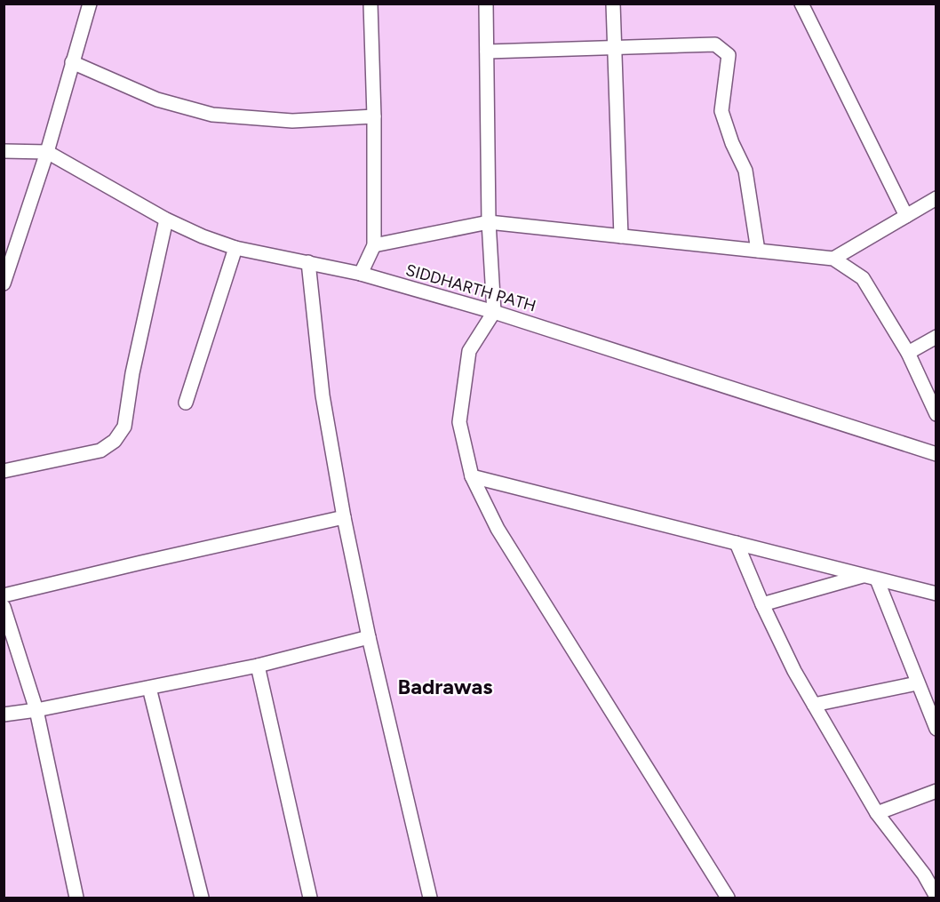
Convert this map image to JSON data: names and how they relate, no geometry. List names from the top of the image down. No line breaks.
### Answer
{"streets":{"street":["SIDDHARTH PATH"]},"districts":["Badrawas"]}
